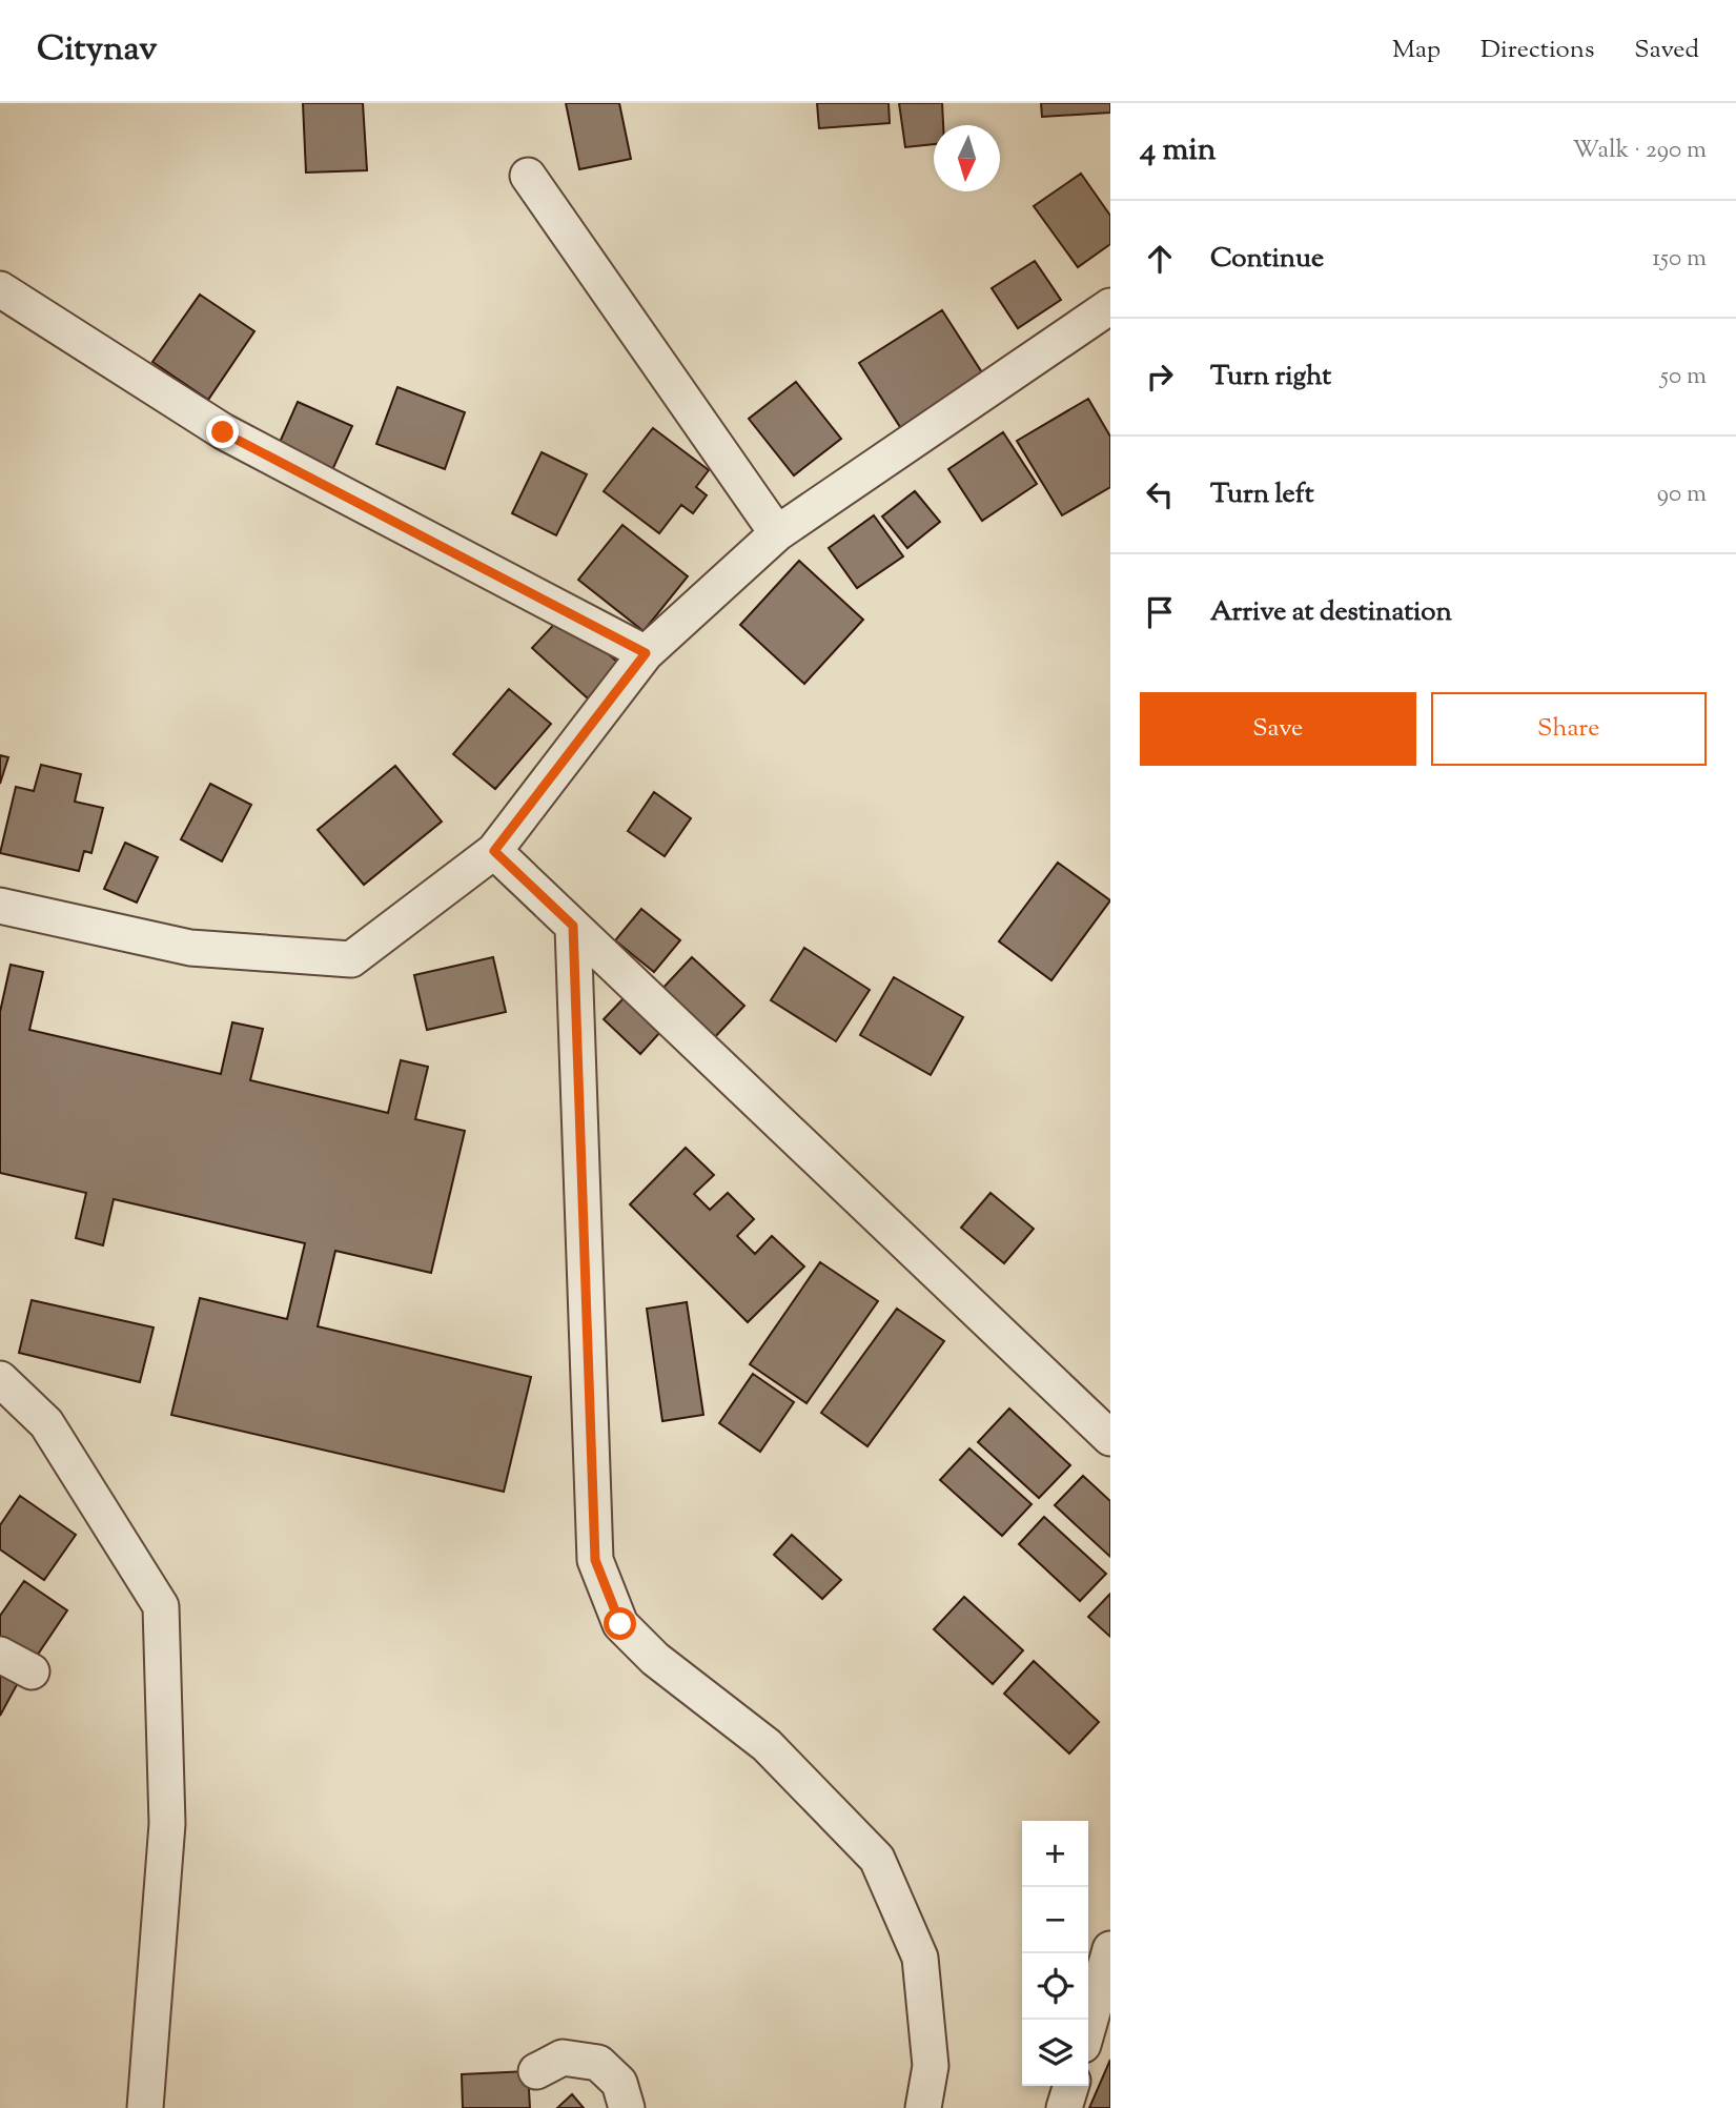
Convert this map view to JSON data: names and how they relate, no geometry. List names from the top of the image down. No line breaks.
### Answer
{"north":"bottom","page":{"header":"Citynav","nav":["Map","Directions","Saved"],"heading":["4 min","Walk · 290 m"],"list":[["Continue","150 m"],["Turn right","50 m"],["Turn left","90 m"],"Arrive at destination"],"buttons":["Save","Share"],"map_buttons":["+","−"]}}
